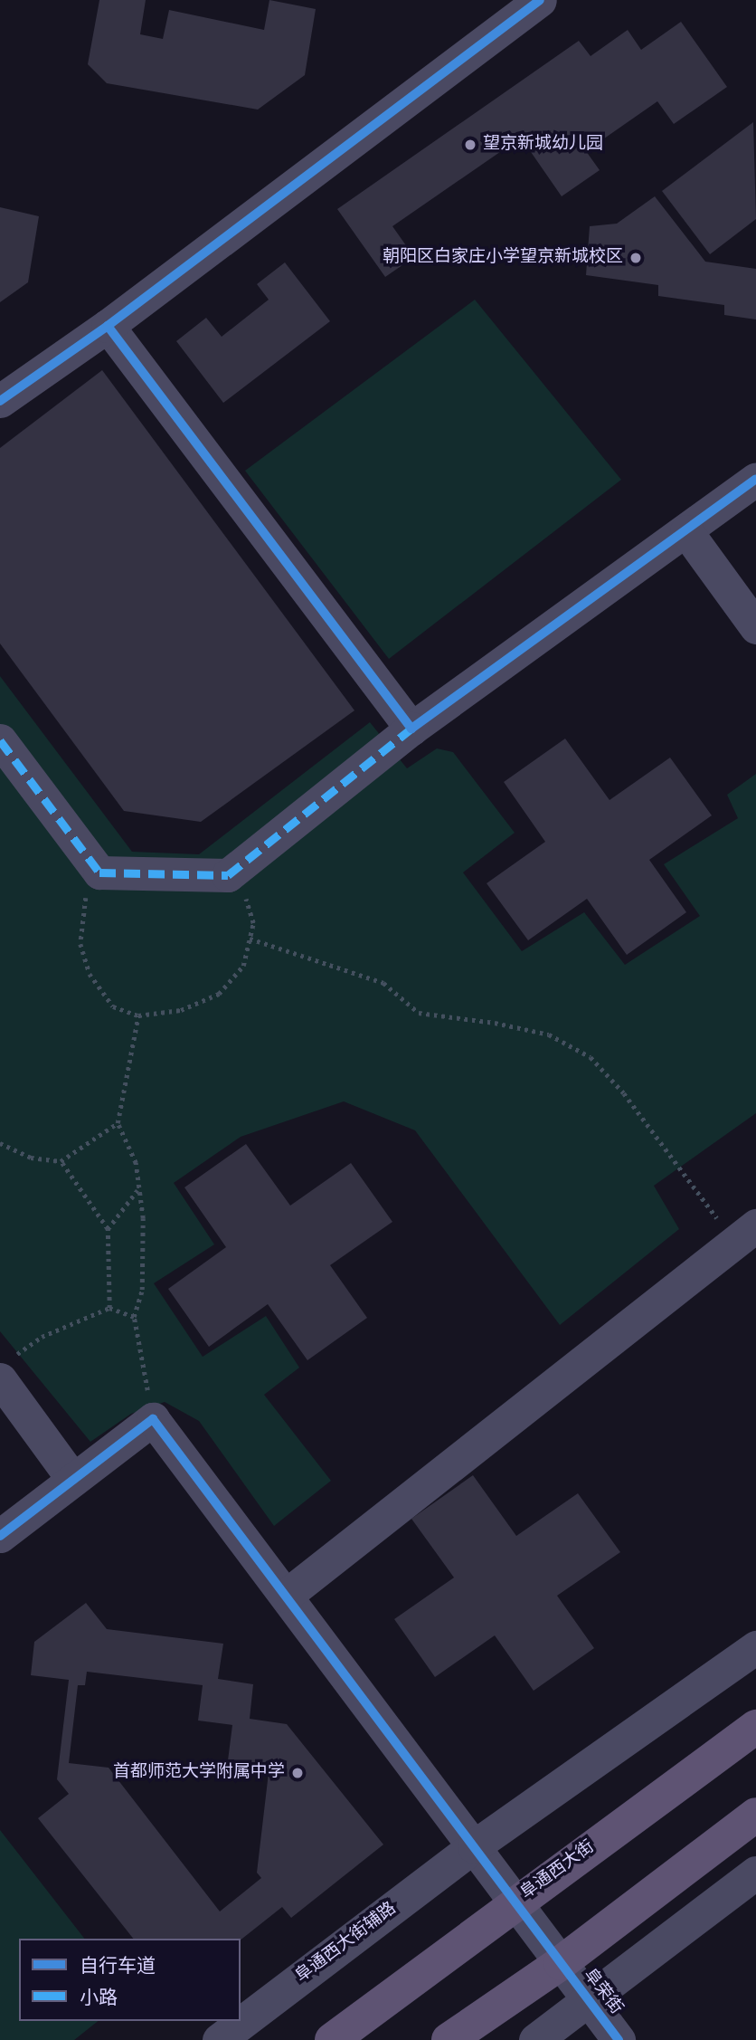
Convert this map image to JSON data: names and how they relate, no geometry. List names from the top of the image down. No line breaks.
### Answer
{"streets":{"main road":["阜通西大街"],"street":["阜通西大街辅路","阜荣街"]},"crossings":[["阜通西大街","阜荣街"],["阜通西大街辅路","阜荣街"]],"places":["望京新城幼儿园","朝阳区白家庄小学望京新城校区","首都师范大学附属中学"],"legend":["自行车道","小路"]}
